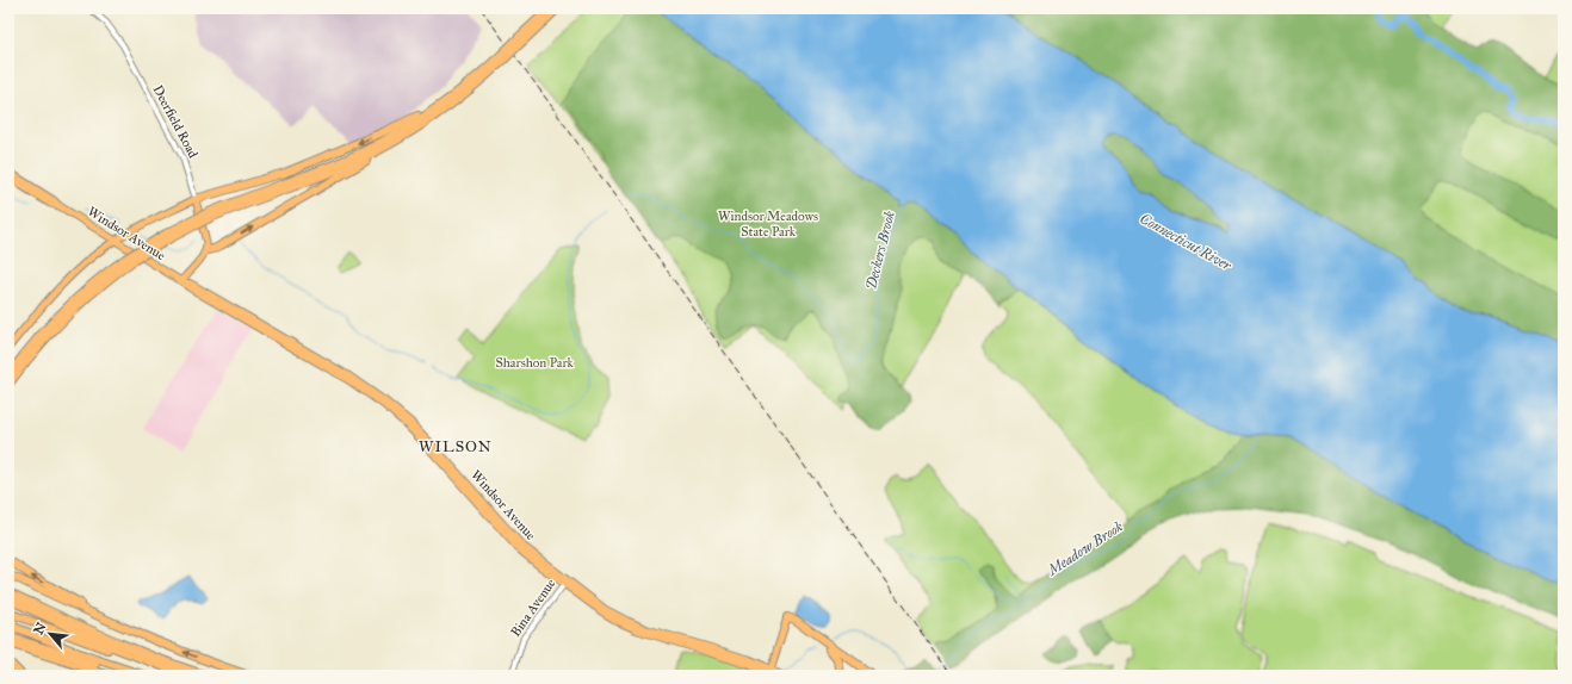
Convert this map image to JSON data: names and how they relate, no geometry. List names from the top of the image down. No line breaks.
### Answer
{"streets":{"main road":["Deerfield Road","Windsor Avenue"],"street":["Bina Avenue"]},"crossings":[["Windsor Avenue","Bina Avenue"]],"districts":["WILSON"],"water":["Connecticut River","Deckers Brook","Meadow Brook"],"parks":["Windsor Meadows State Park","Sharshon Park"],"north":"top left"}
